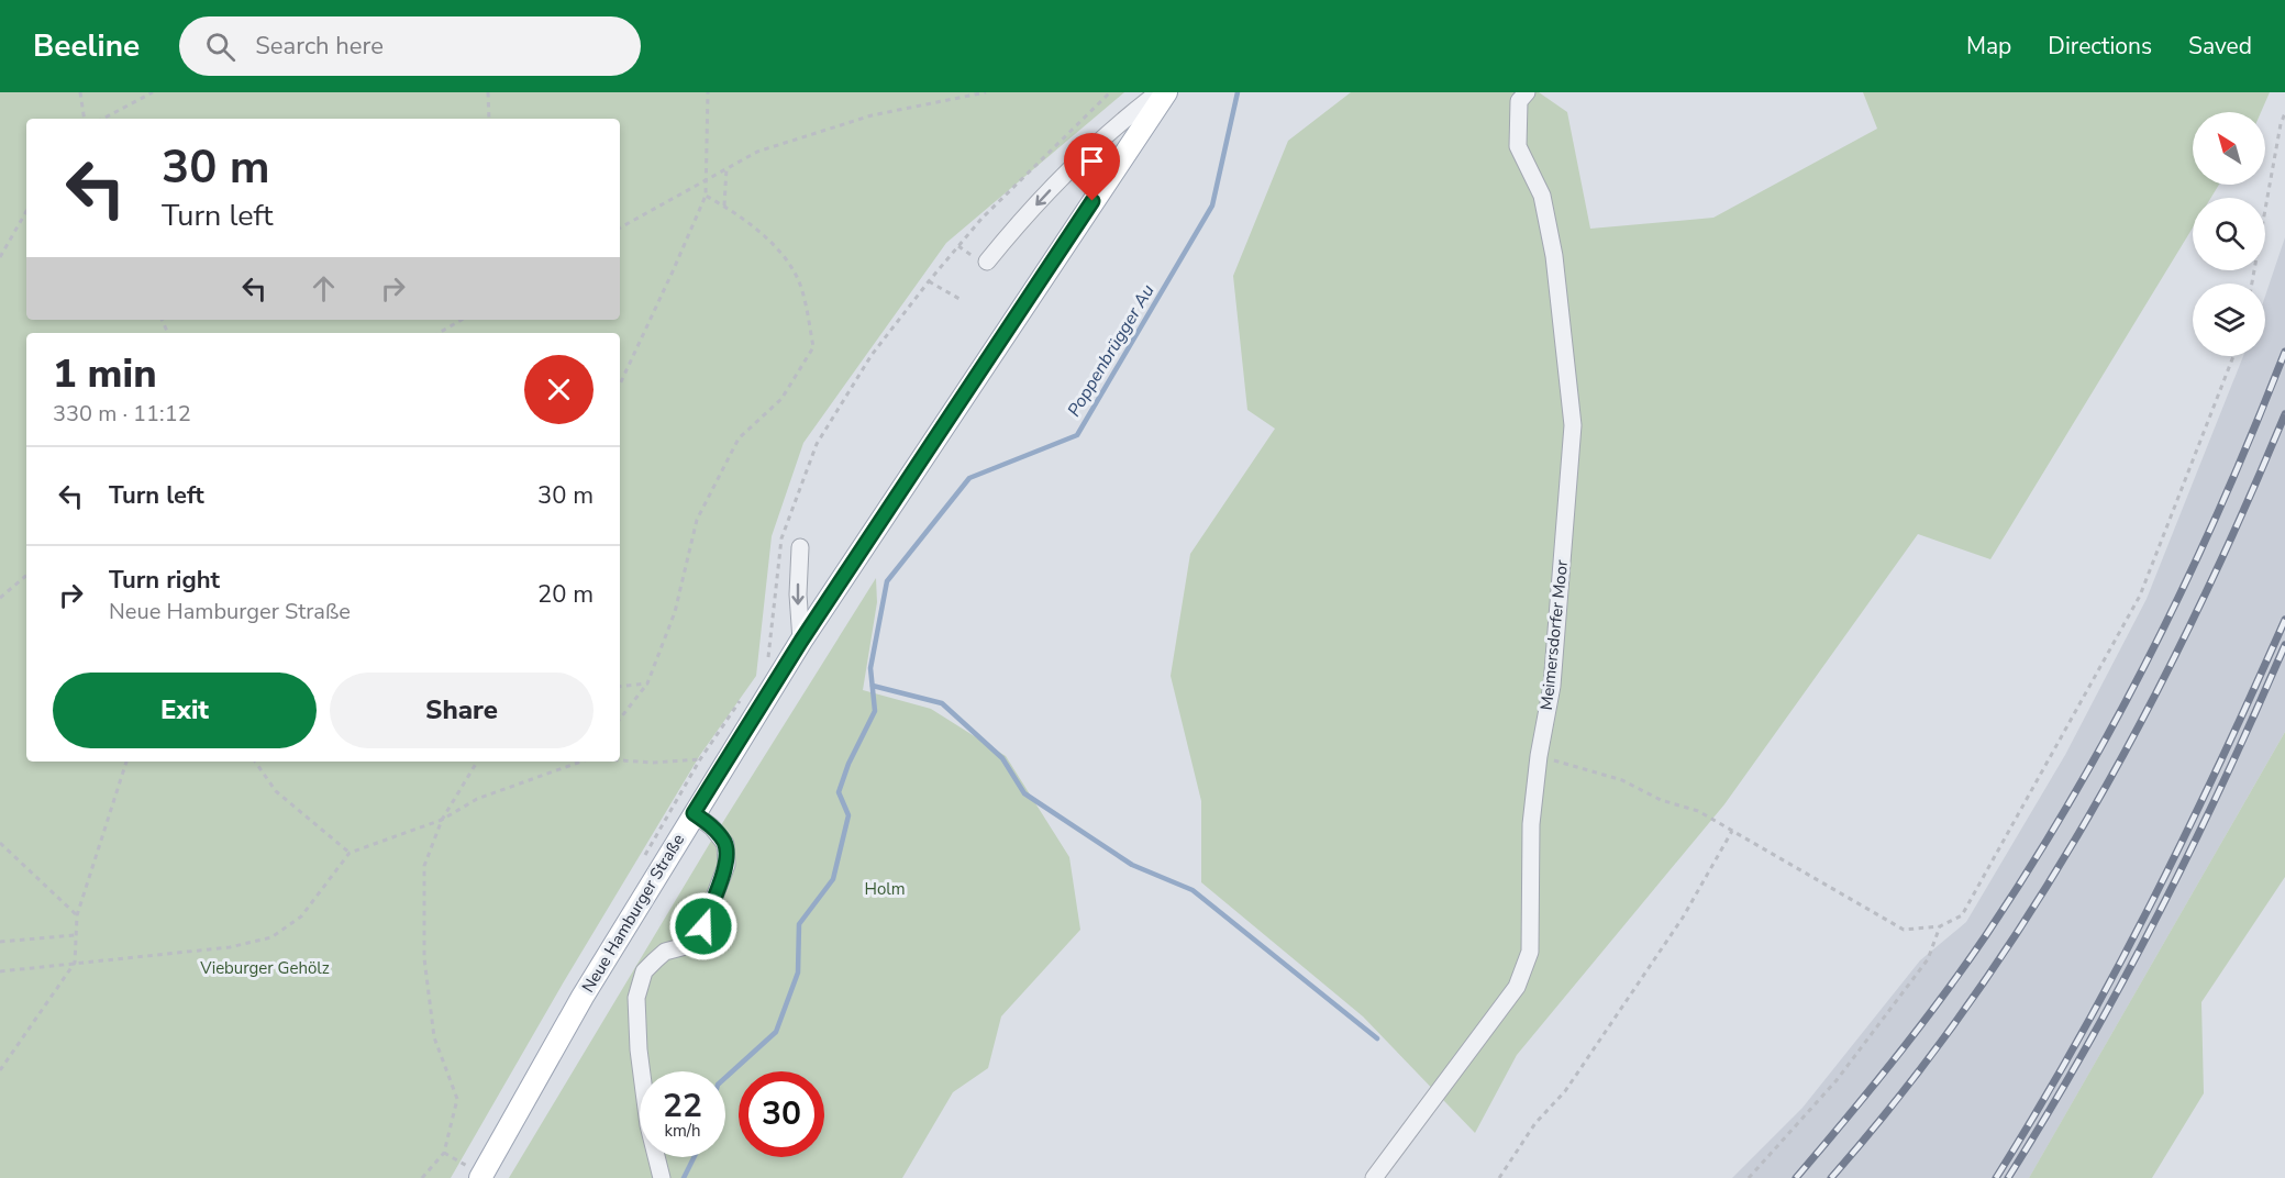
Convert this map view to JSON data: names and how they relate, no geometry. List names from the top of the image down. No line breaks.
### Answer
{"streets":{"main road":["Neue Hamburger Straße"],"street":["Meimersdorfer Moor"]},"water":["Poppenbrügger Au"],"parks":["Holm","Vieburger Gehölz"],"north":"top left","page":{"header":"Beeline","search":"Search here","nav":["Map","Directions","Saved"],"turn":["30 m","Turn left"],"heading":["1 min","330 m · 11:12"],"list":[{"name":"Turn left","value":"30 m"},{"name":"Turn right","note":"Neue Hamburger Straße","value":"20 m"}],"buttons":["Exit","Share"],"speed":"22 km/h","limit":"30"}}
